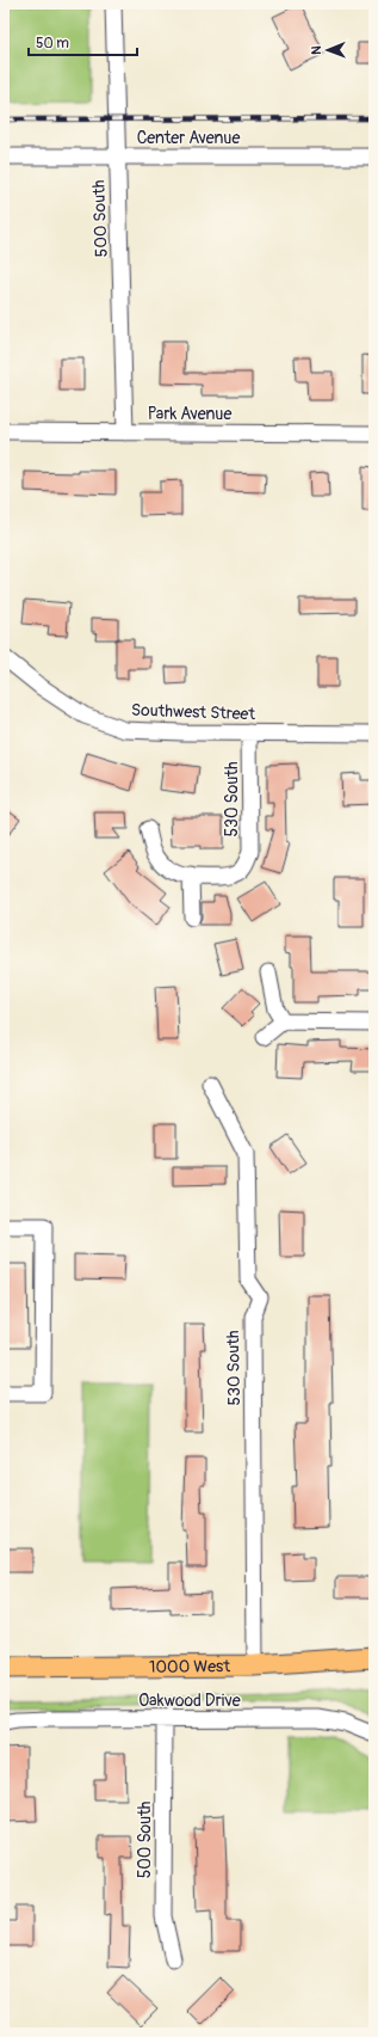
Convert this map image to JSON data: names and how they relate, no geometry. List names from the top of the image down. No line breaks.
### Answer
{"streets":{"main road":["1000 West"],"street":["Center Avenue","500 South","Park Avenue","Southwest Street","530 South","Oakwood Drive"]},"crossings":[["Center Avenue","500 South"],["500 South","Park Avenue"],["500 South","Oakwood Drive"],["Southwest Street","530 South"],["530 South","1000 West"]],"scale_bar":"50 m","north":"left"}
